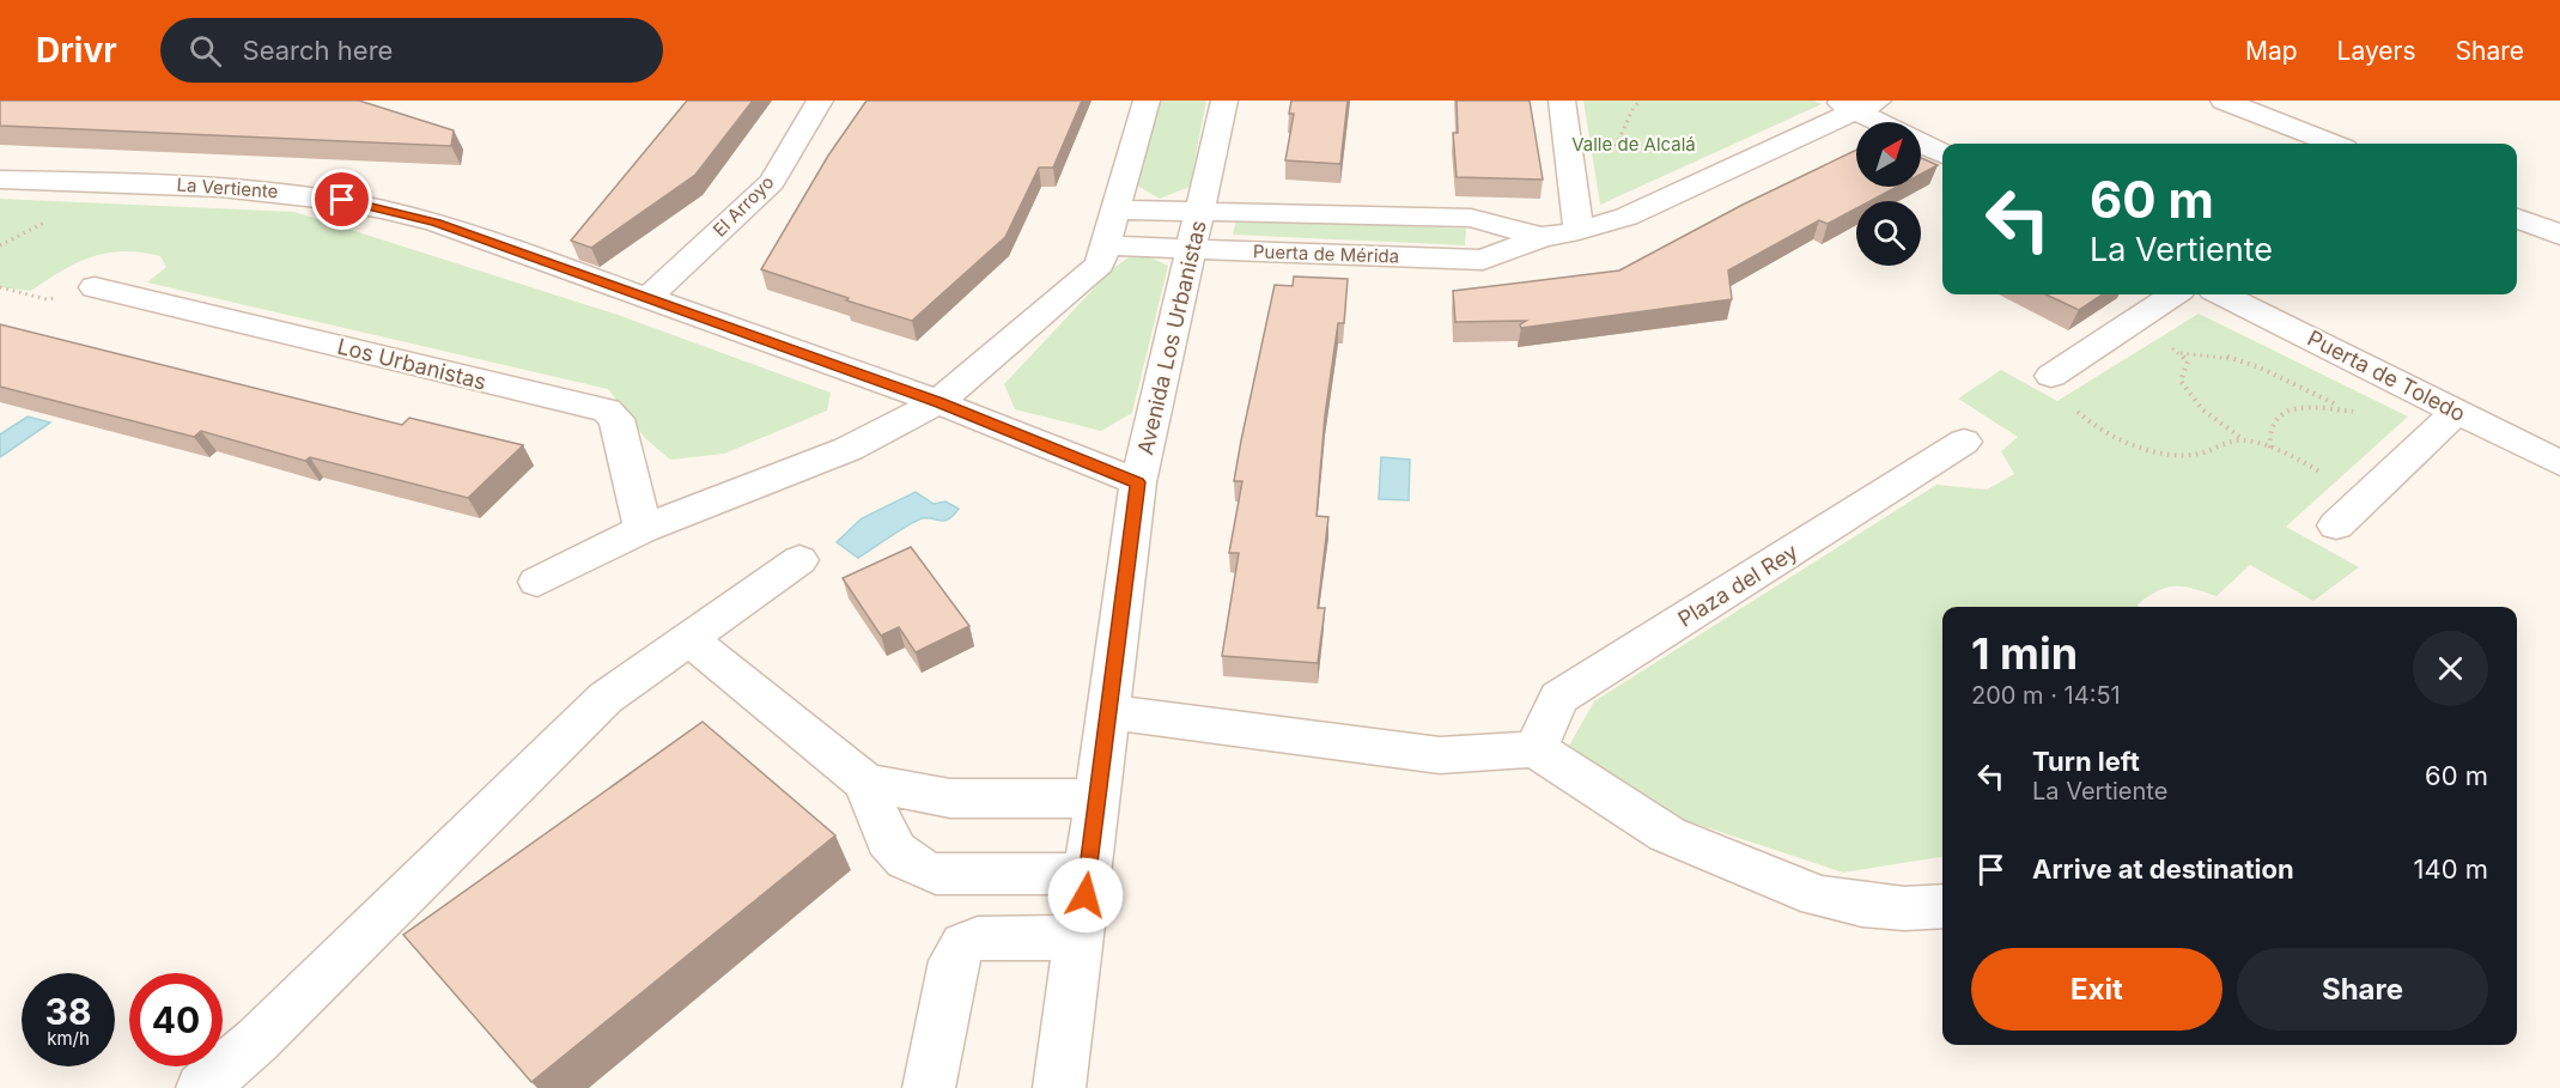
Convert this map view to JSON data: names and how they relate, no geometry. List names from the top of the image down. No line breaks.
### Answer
{"streets":{"street":["La Vertiente","El Arroyo","Puerta de Mérida","Avenida Los Urbanistas","Los Urbanistas","Puerta de Toledo","Plaza del Rey"]},"crossings":[["La Vertiente","El Arroyo"],["La Vertiente","Avenida Los Urbanistas"],["Puerta de Mérida","Avenida Los Urbanistas"]],"parks":["Valle de Alcalá"],"north":"top right","page":{"header":"Drivr","search":"Search here","nav":["Map","Layers","Share"],"turn":["60 m","La Vertiente"],"heading":["1 min","200 m · 14:51"],"list":[{"name":"Turn left","note":"La Vertiente","value":"60 m"},{"name":"Arrive at destination","value":"140 m"}],"buttons":["Exit","Share"],"speed":"38 km/h","limit":"40"}}
